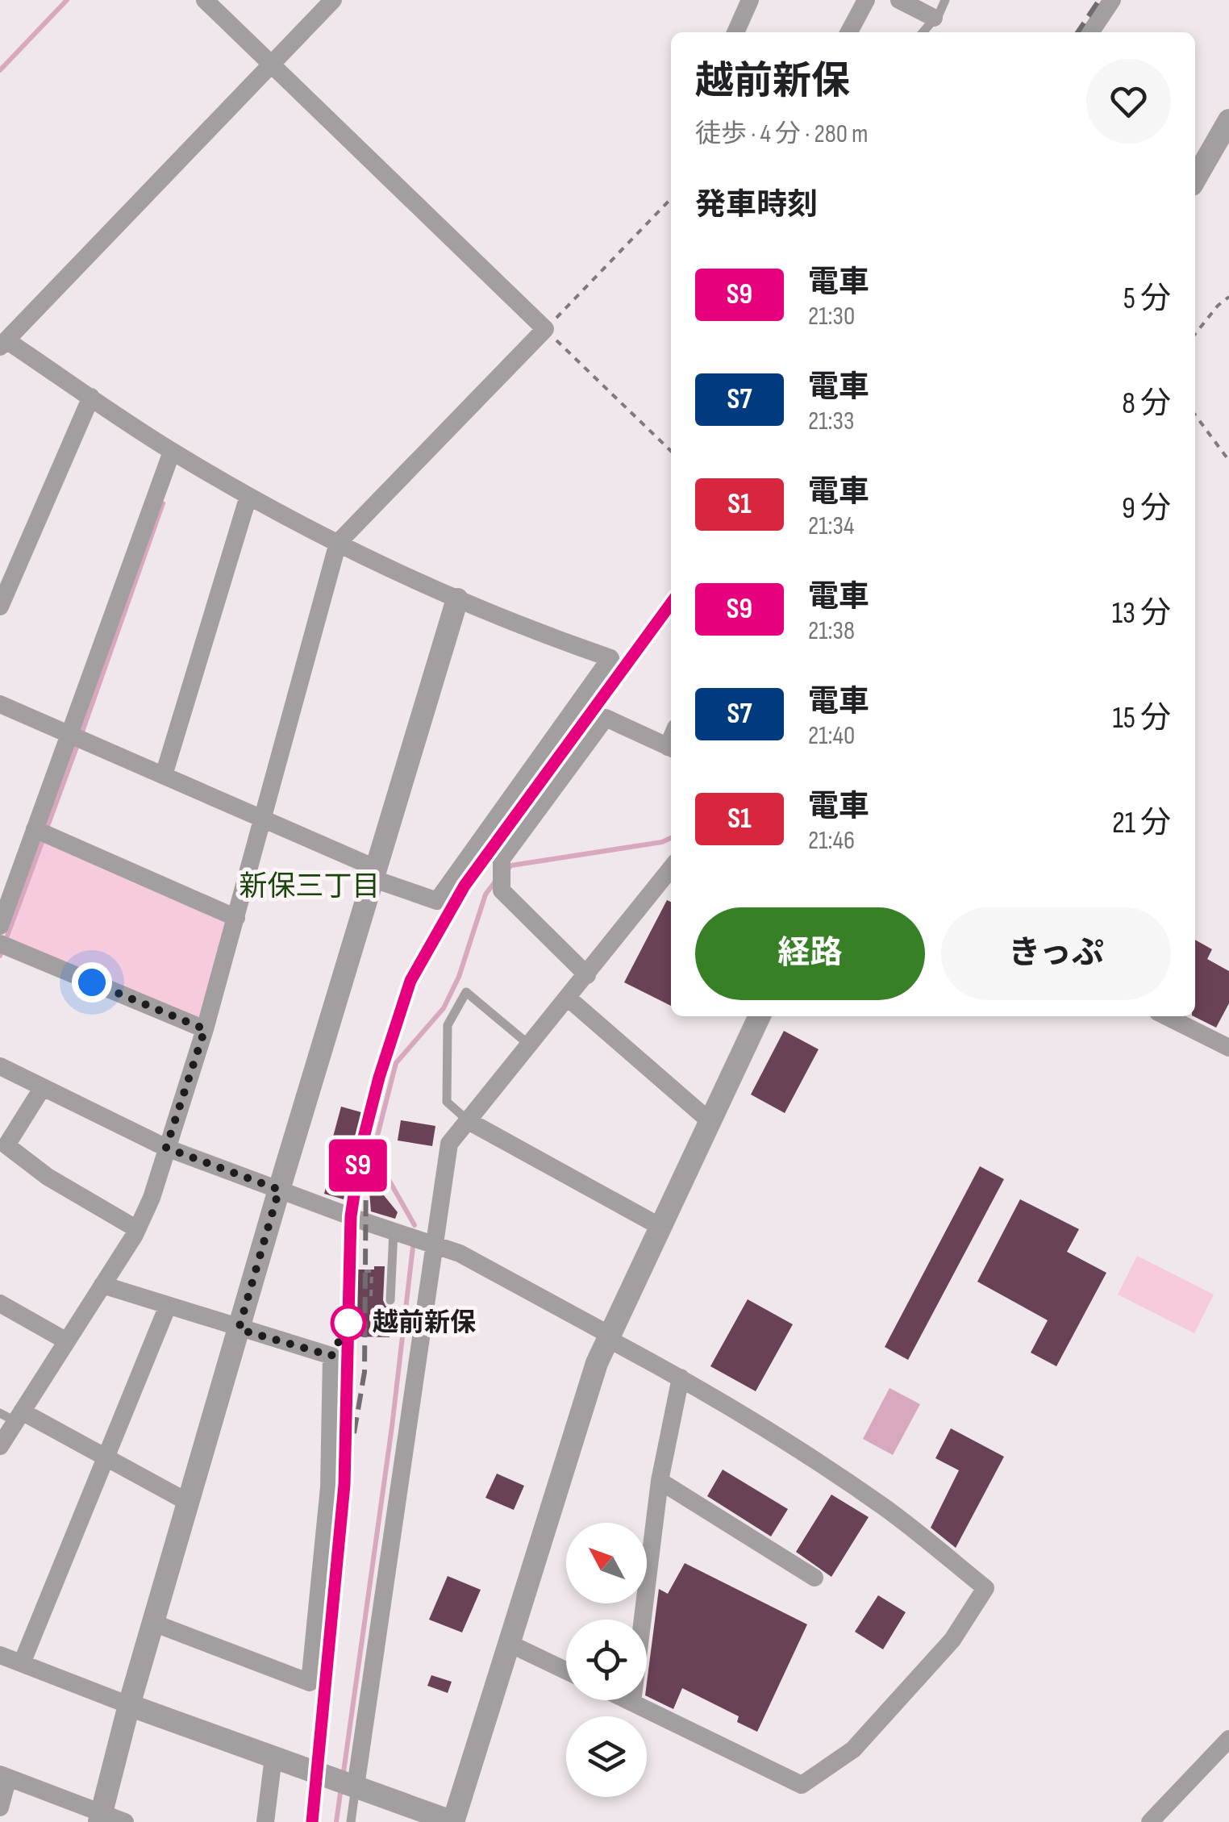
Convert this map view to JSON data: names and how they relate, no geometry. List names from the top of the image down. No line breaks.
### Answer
{"districts":["新保三丁目"],"places":["越前新保"],"north":"top left","page":{"on_map":"S9","heading":[["越前新保","徒歩 · 4 分 · 280 m"],"発車時刻"],"list":[{"mark":"S9","name":"電車","note":"21:30","value":"5 分"},{"mark":"S7","name":"電車","note":"21:33","value":"8 分"},{"mark":"S1","name":"電車","note":"21:34","value":"9 分"},{"mark":"S9","name":"電車","note":"21:38","value":"13 分"},{"mark":"S7","name":"電車","note":"21:40","value":"15 分"},{"mark":"S1","name":"電車","note":"21:46","value":"21 分"}],"buttons":["経路","きっぷ"]}}
